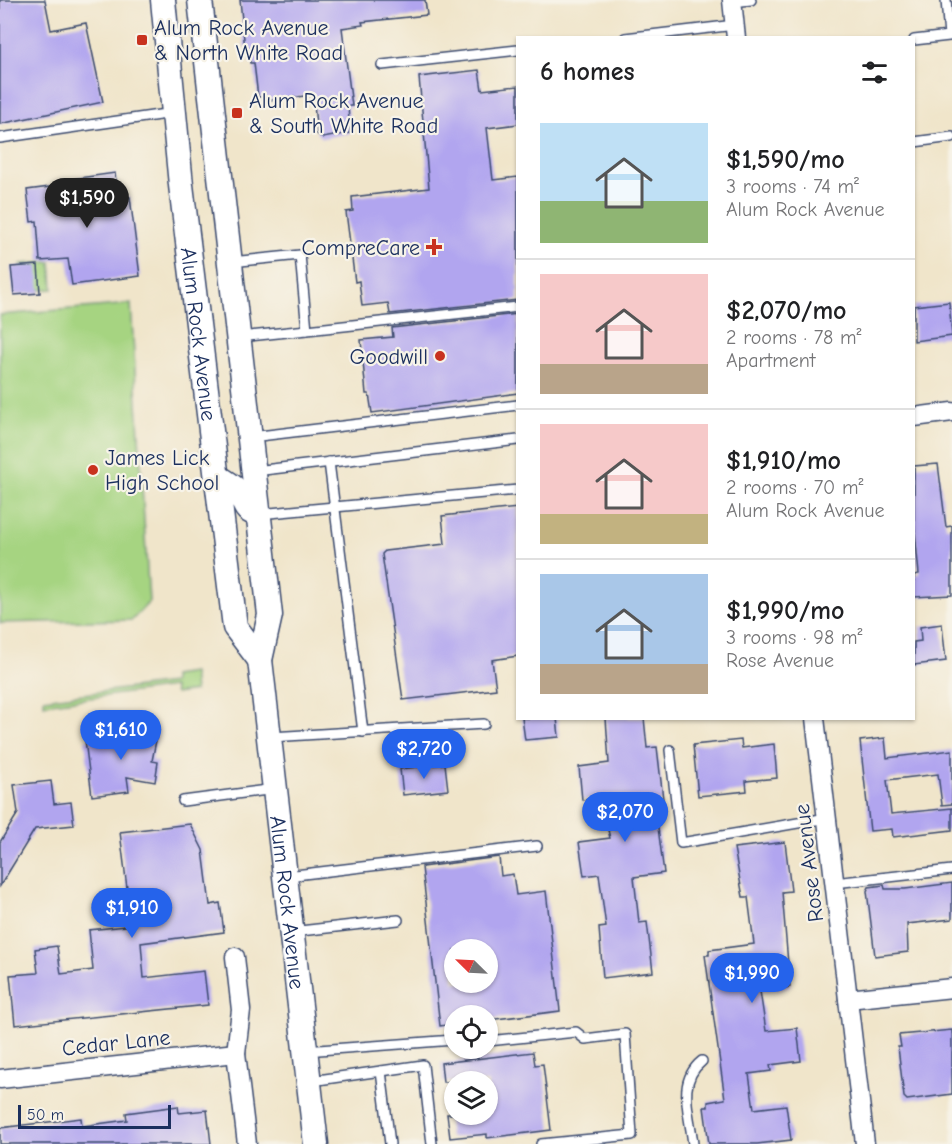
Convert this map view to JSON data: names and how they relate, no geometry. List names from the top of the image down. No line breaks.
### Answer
{"streets":{"main road":["Alum Rock Avenue"],"street":["Rose Avenue","Cedar Lane"]},"places":{"transit":["Alum Rock Avenue & North White Road","Alum Rock Avenue & South White Road"],"health":["CompreCare"],"other":["Goodwill","James Lick High School"]},"scale_bar":"50 m","north":"top left","page":{"heading":"6 homes","list":[{"name":"$1,590/mo","note":"3 rooms · 74 m² · Alum Rock Avenue"},{"name":"$2,070/mo","note":"2 rooms · 78 m² · Apartment"},{"name":"$1,910/mo","note":"2 rooms · 70 m² · Alum Rock Avenue"},{"name":"$1,990/mo","note":"3 rooms · 98 m² · Rose Avenue"}],"price":["$1,590","$1,610","$2,720","$2,070","$1,910","$1,990"],"scale":"50 m"}}
